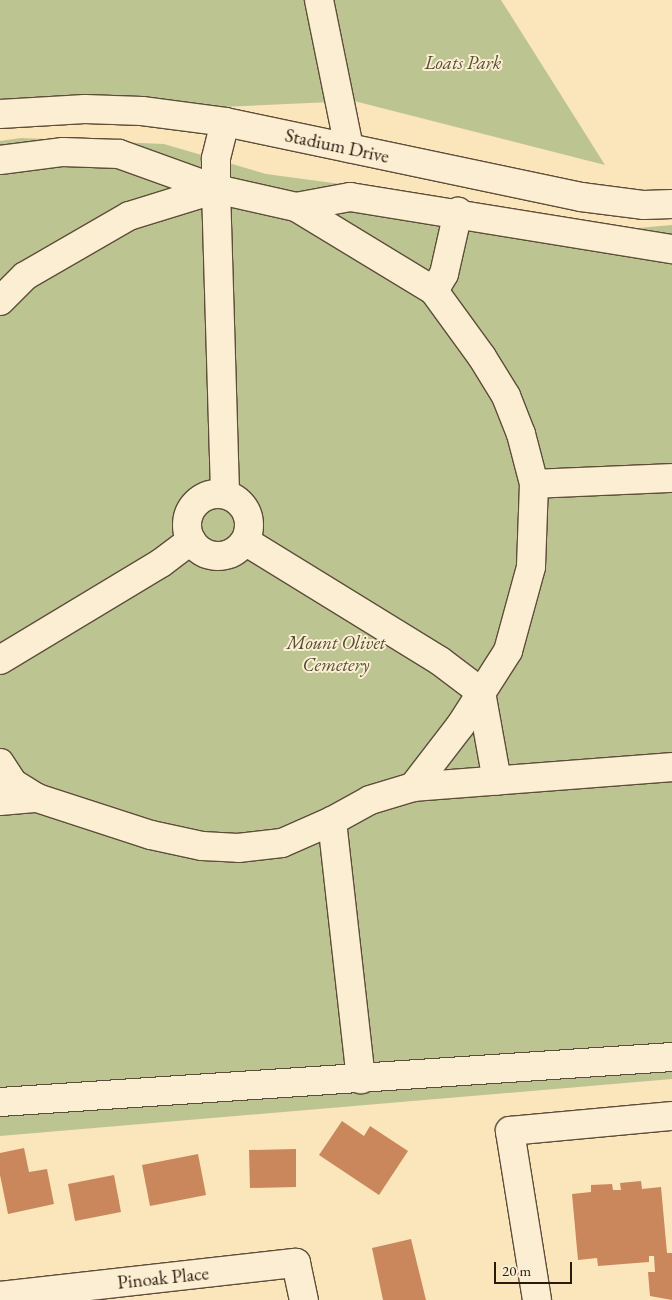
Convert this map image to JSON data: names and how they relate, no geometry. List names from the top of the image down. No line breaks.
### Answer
{"streets":{"street":["Stadium Drive","Pinoak Place"]},"parks":["Loats Park","Mount Olivet Cemetery"],"scale_bar":"20 m"}
